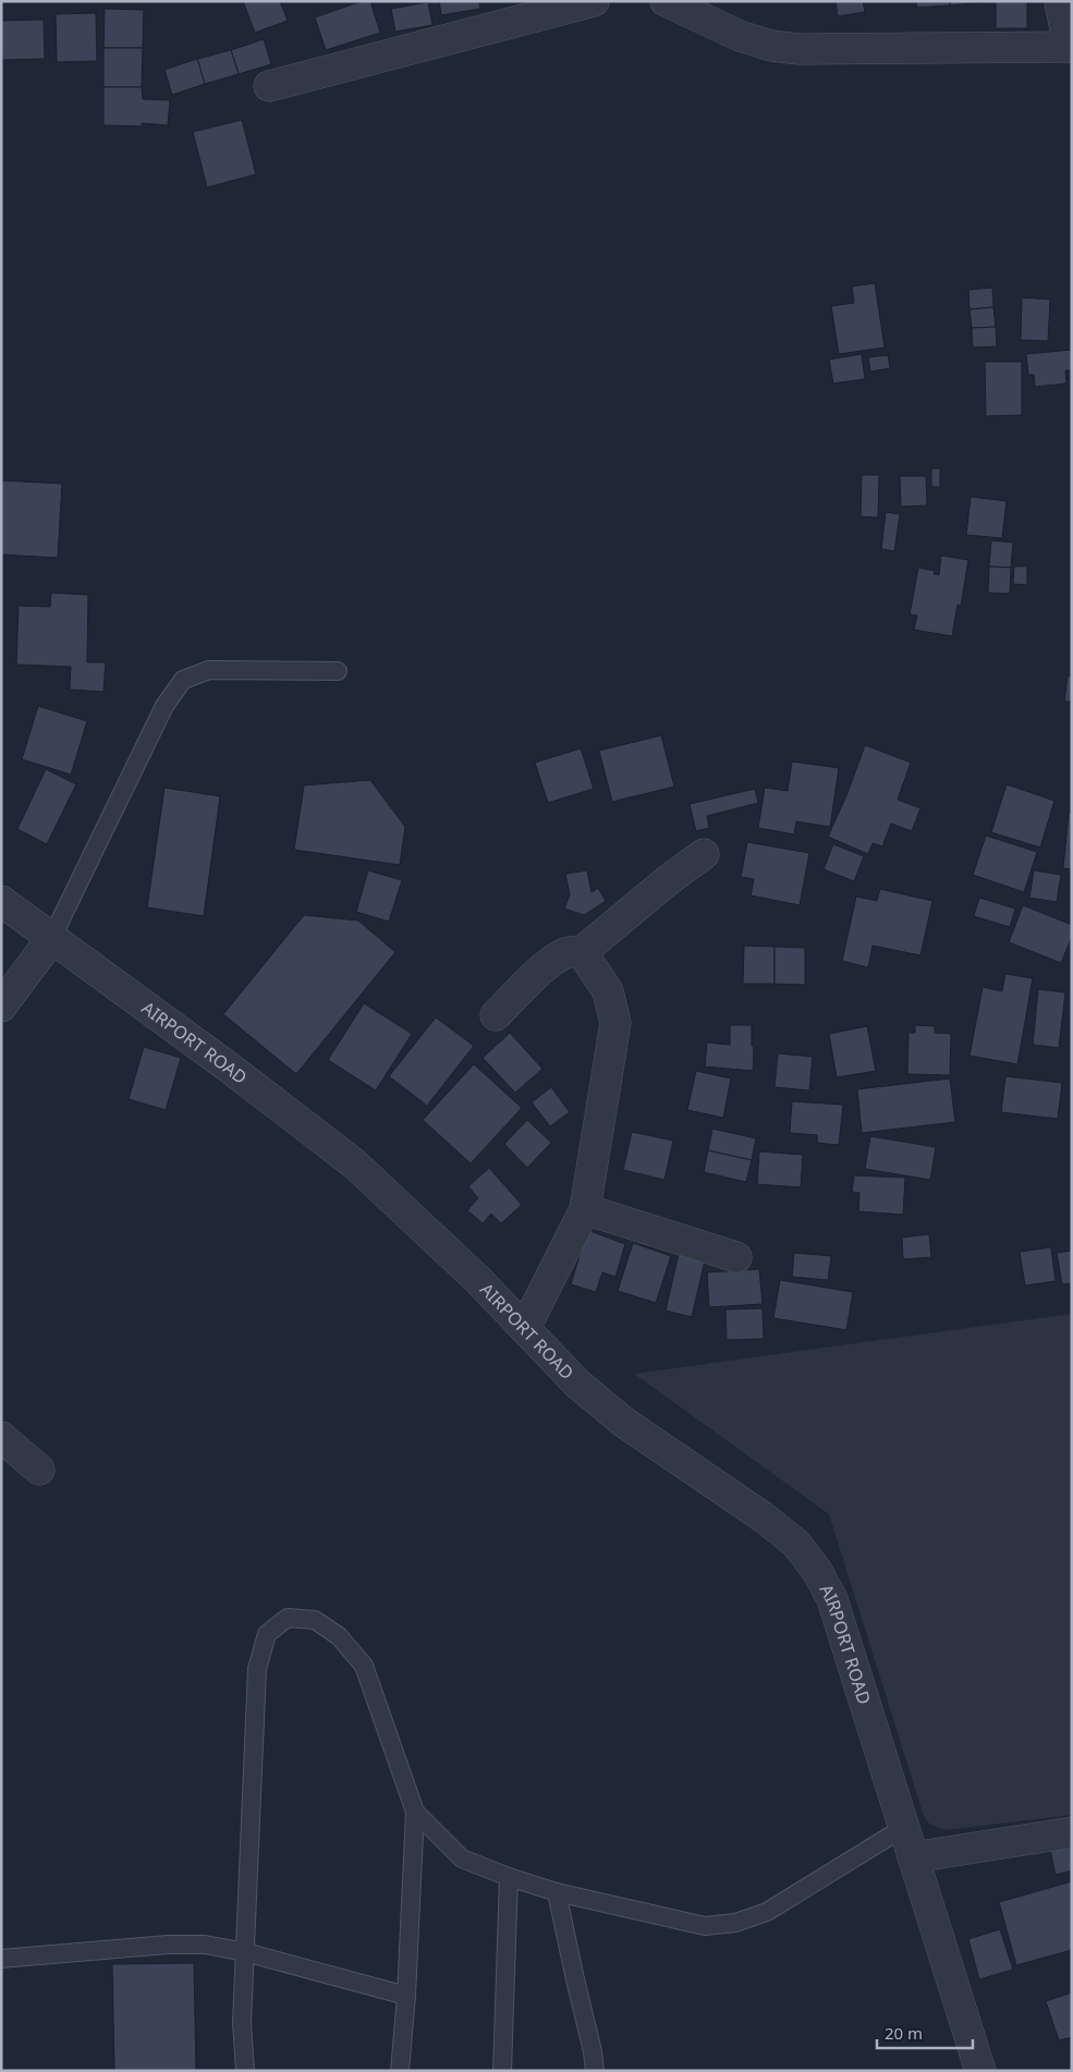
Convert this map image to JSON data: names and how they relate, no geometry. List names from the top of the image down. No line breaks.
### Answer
{"streets":{"street":["AIRPORT ROAD"]},"scale_bar":"20 m"}
